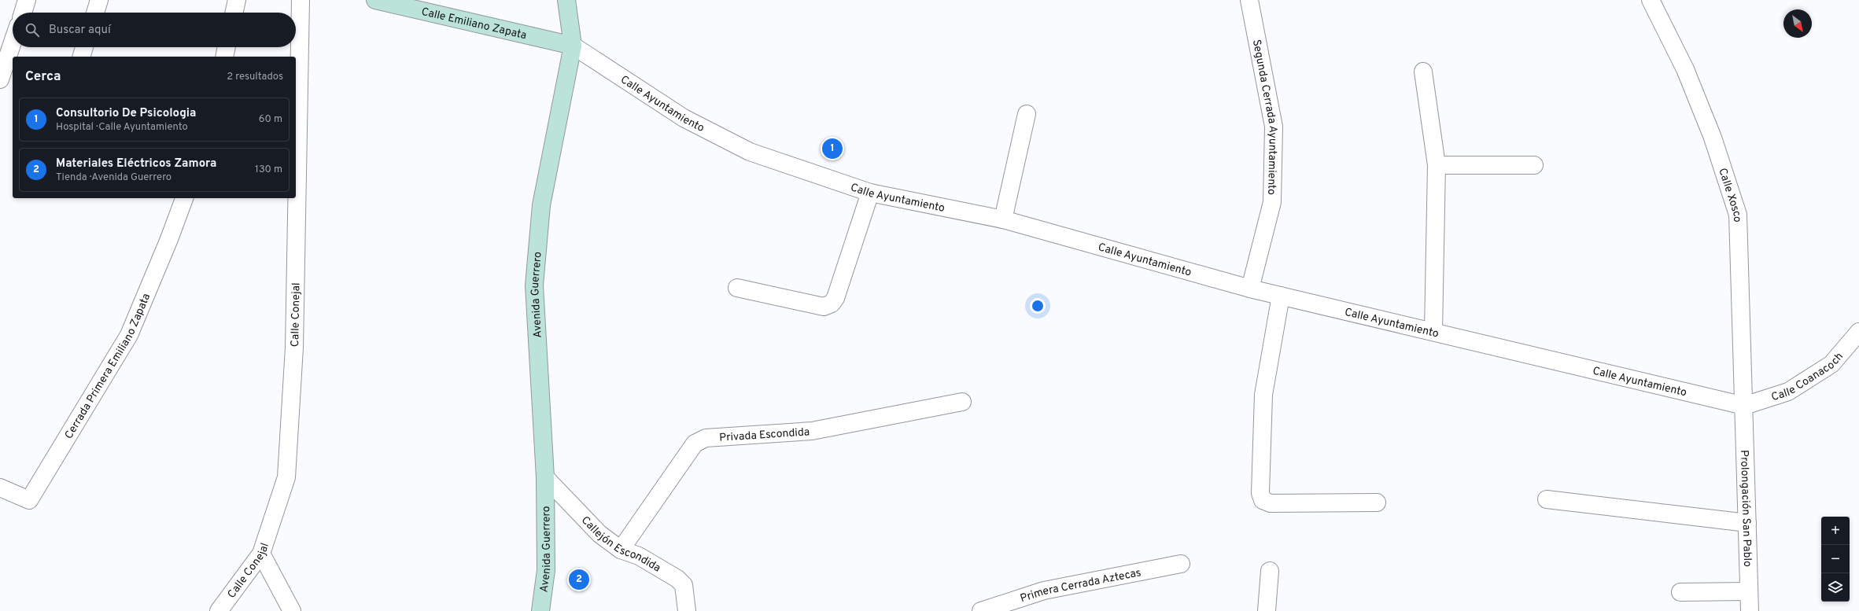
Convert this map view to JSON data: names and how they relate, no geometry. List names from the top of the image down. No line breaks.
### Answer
{"streets":{"street":["Calle Emiliano Zapata","Calle Ayuntamiento","Segunda Cerrada Ayuntamiento","Calle Xosco","Avenida Guerrero","Calle Conejal","Cerrada Primera Emiliano Zapata","Calle Coanacoch","Privada Escondida","Prolongación San Pablo","Callejón Escondida","Primera Cerrada Aztecas"]},"crossings":[["Calle Emiliano Zapata","Calle Ayuntamiento"],["Calle Emiliano Zapata","Avenida Guerrero"],["Calle Ayuntamiento","Segunda Cerrada Ayuntamiento"],["Calle Ayuntamiento","Calle Xosco"],["Calle Ayuntamiento","Avenida Guerrero"],["Calle Ayuntamiento","Calle Coanacoch"],["Calle Ayuntamiento","Prolongación San Pablo"],["Calle Xosco","Calle Coanacoch"],["Calle Xosco","Prolongación San Pablo"],["Avenida Guerrero","Callejón Escondida"],["Calle Coanacoch","Prolongación San Pablo"],["Privada Escondida","Callejón Escondida"]],"north":"bottom right","page":{"search":"Buscar aquí","heading":["Cerca","2 resultados"],"list":[{"mark":"1","name":"Consultorio De Psicologia","note":"Hospital · Calle Ayuntamiento","value":"60 m"},{"mark":"2","name":"Materiales Eléctricos Zamora","note":"Tienda · Avenida Guerrero","value":"130 m"}],"pins":["1","2"],"map_buttons":["+","−"]}}
